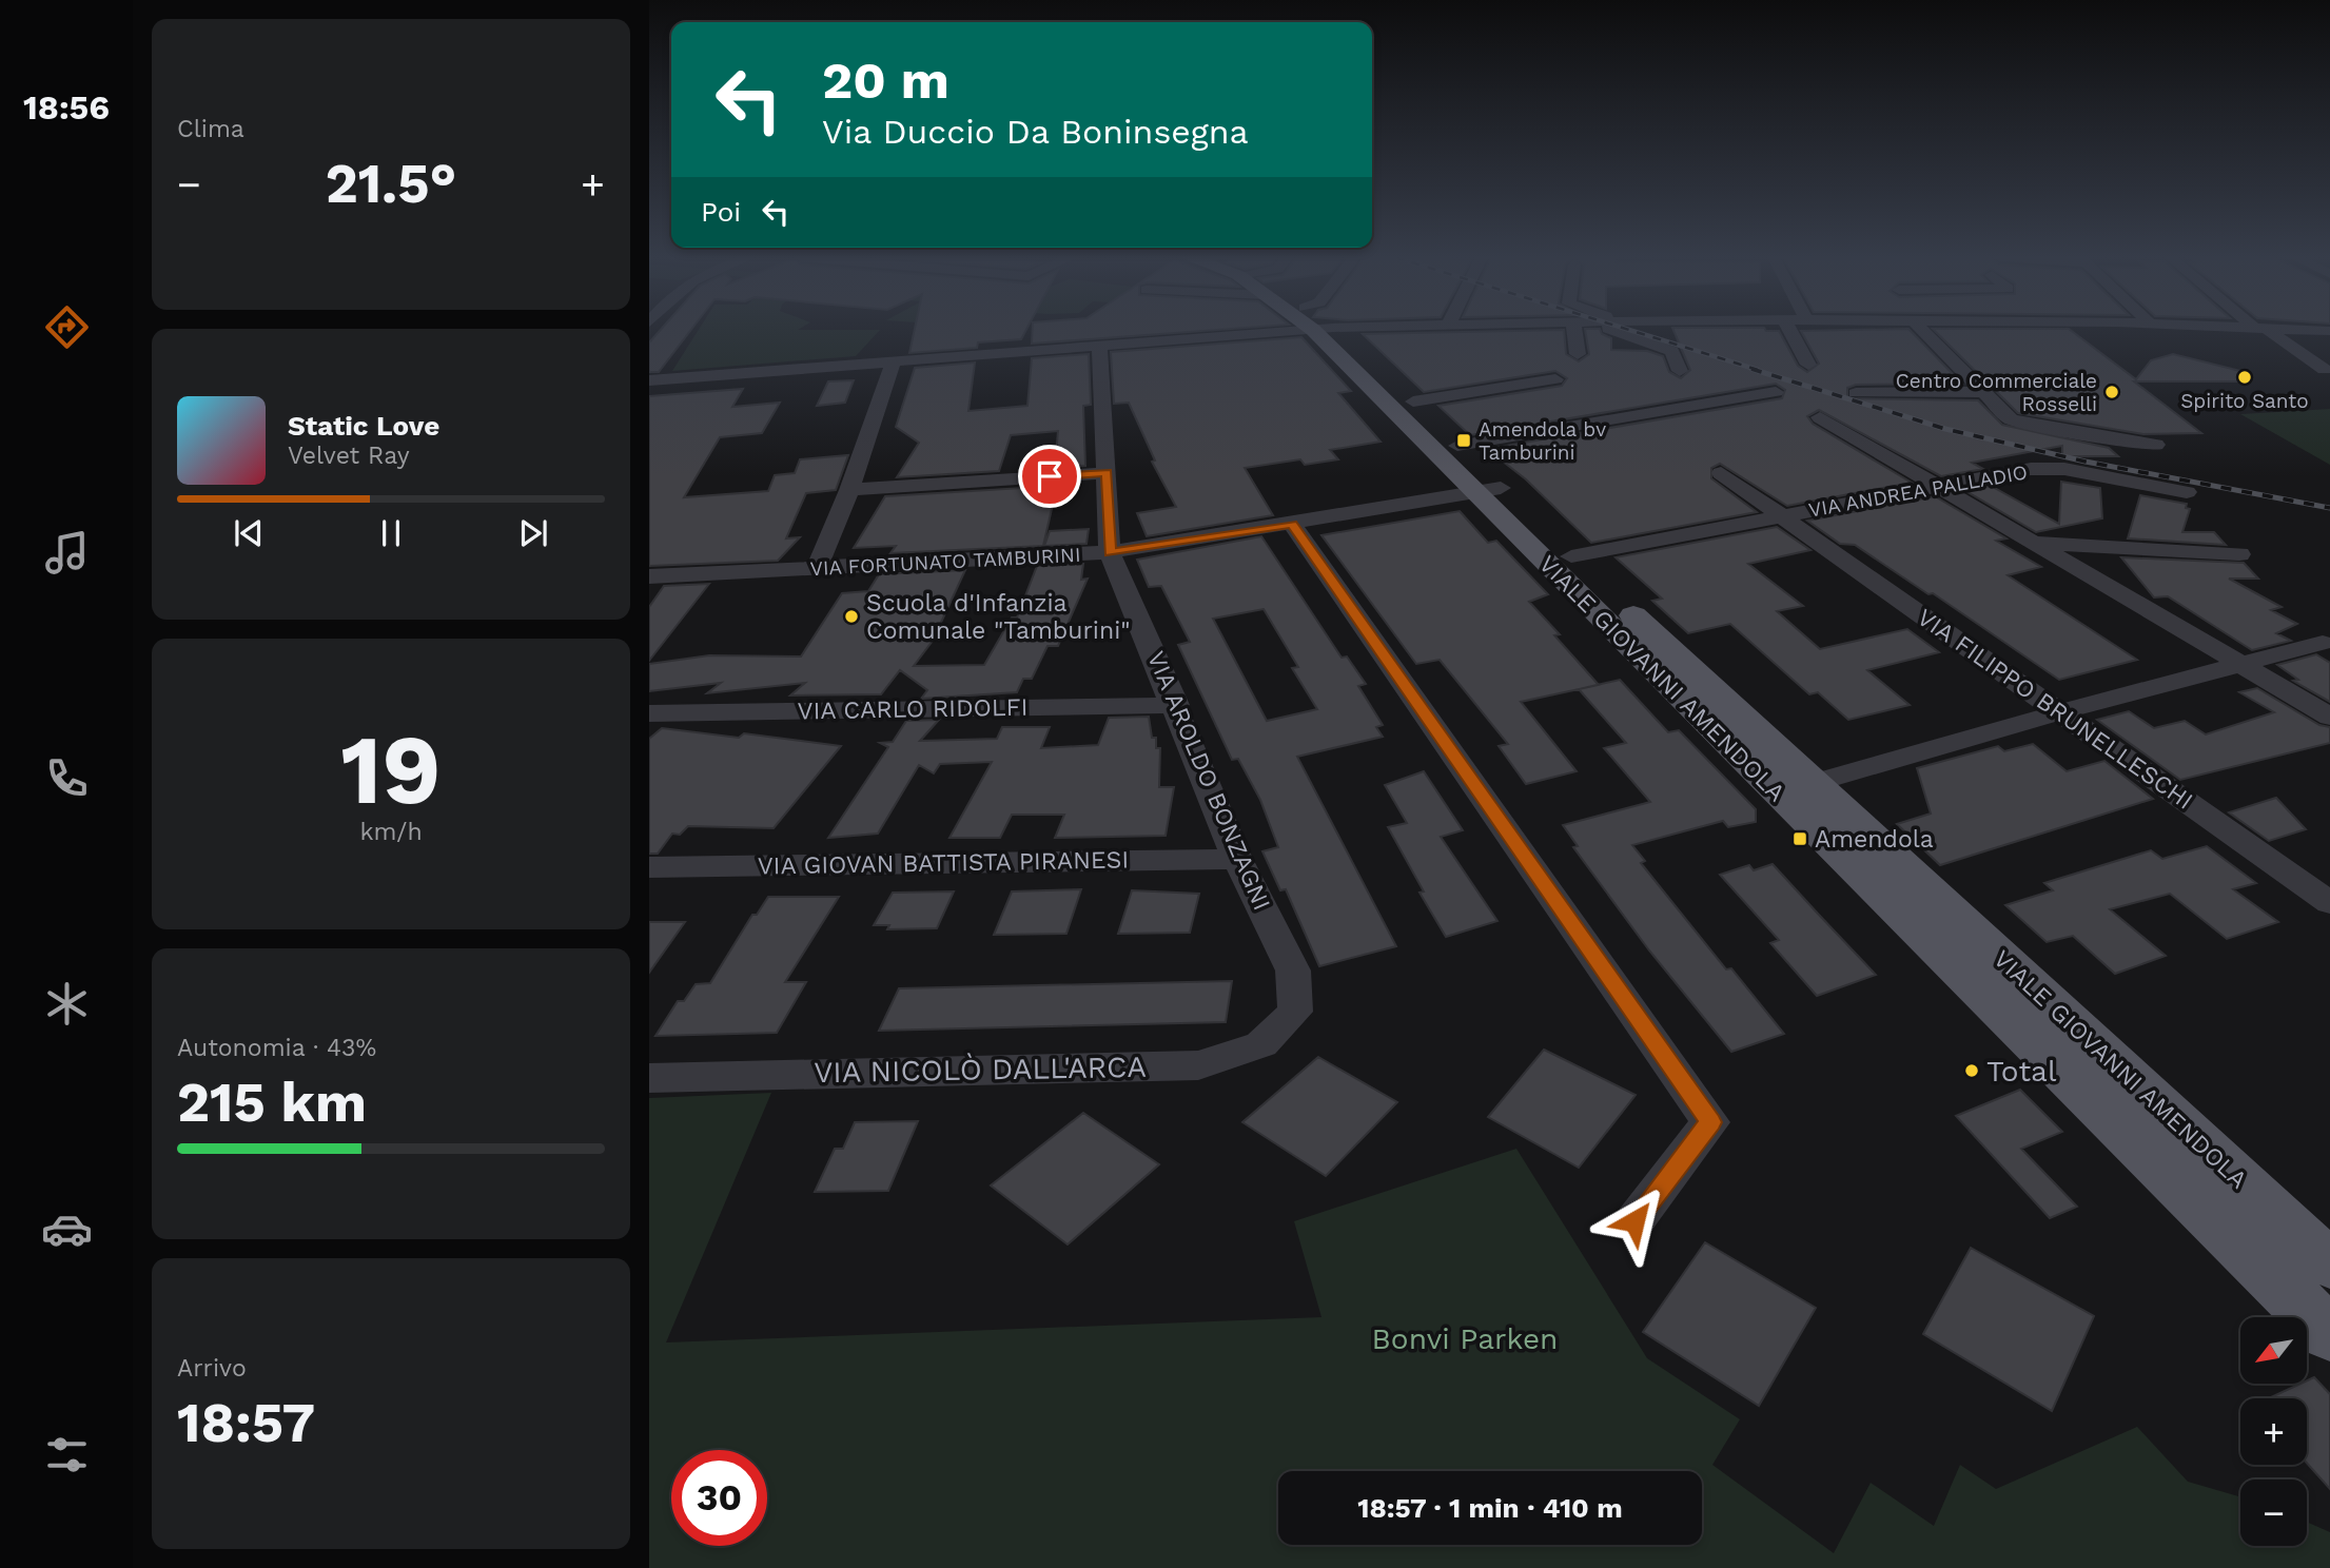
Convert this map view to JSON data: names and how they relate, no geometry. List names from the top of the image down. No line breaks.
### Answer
{"streets":{"main road":["VIALE GIOVANNI AMENDOLA"],"street":["VIA ANDREA PALLADIO","VIA FORTUNATO TAMBURINI","VIA CARLO RIDOLFI","VIA FILIPPO BRUNELLESCHI","VIA AROLDO BONZAGNI","VIA GIOVAN BATTISTA PIRANESI","VIA NICOLÒ DALL'ARCA"]},"crossings":[["VIA ANDREA PALLADIO","VIALE GIOVANNI AMENDOLA"],["VIA ANDREA PALLADIO","VIA FILIPPO BRUNELLESCHI"],["VIA FORTUNATO TAMBURINI","VIALE GIOVANNI AMENDOLA"],["VIA FORTUNATO TAMBURINI","VIA AROLDO BONZAGNI"],["VIA CARLO RIDOLFI","VIA AROLDO BONZAGNI"],["VIA AROLDO BONZAGNI","VIA GIOVAN BATTISTA PIRANESI"],["VIA AROLDO BONZAGNI","VIA NICOLÒ DALL'ARCA"]],"parks":["Bonvi Parken"],"places":{"other":["Spirito Santo","Centro Commerciale Rosselli","Scuola d'Infanzia Comunale \"Tamburini\"","Total"],"transit":["Amendola bv Tamburini","Amendola"]},"north":"bottom left","page":{"tabs":"18:56","tile":["Clima",["19","km/h"],["Autonomia · 43%","215 km"],["Arrivo","18:57"]],"turn":["20 m","Via Duccio Da Boninsegna"],"heat":["−","21.5°","+"],"then":"Poi","song":["Static Love","Velvet Ray"],"map_buttons":["+","−"],"limit":"30","trip":"18:57 · 1 min · 410 m"}}
